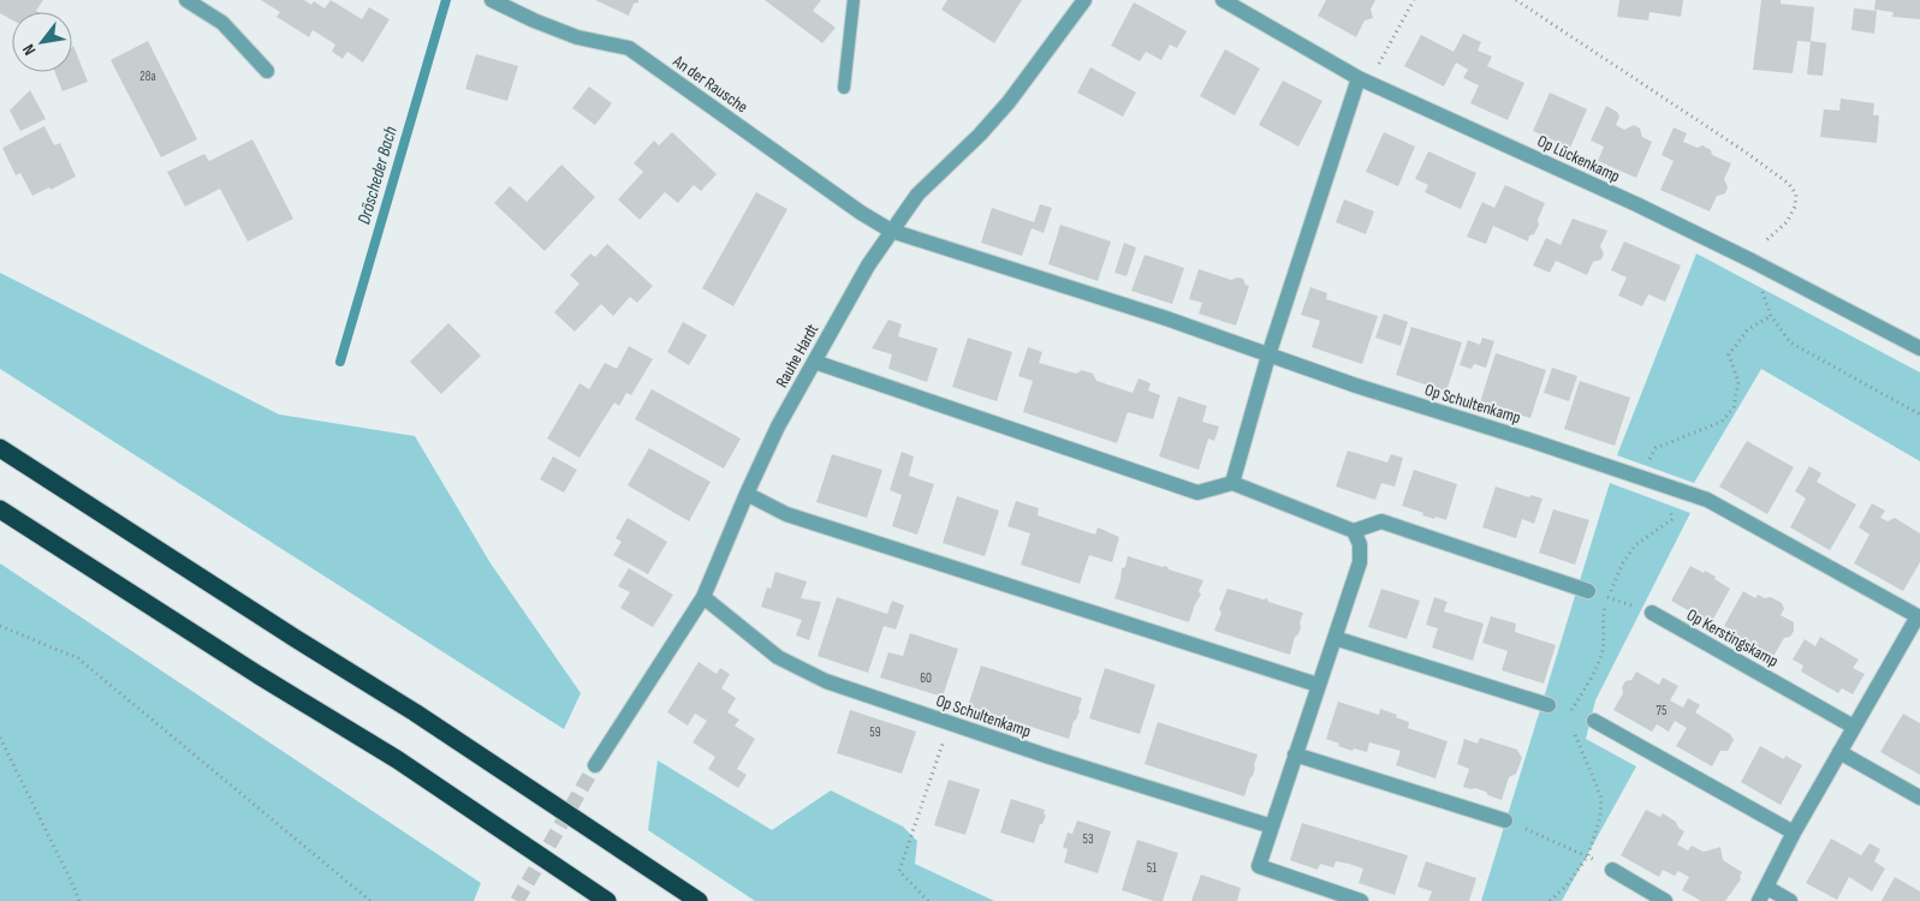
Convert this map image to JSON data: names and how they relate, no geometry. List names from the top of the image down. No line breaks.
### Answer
{"streets":{"street":["An der Rausche","Op Lückenkamp","Rauhe Hardt","Op Schultenkamp","Op Kerstingskamp"]},"crossings":[["An der Rausche","Rauhe Hardt"],["An der Rausche","Op Schultenkamp"],["Rauhe Hardt","Op Schultenkamp"]],"water":["Dröscheder Bach"],"house_numbers":["28a","60","75","59","53","51"],"north":"bottom left"}
